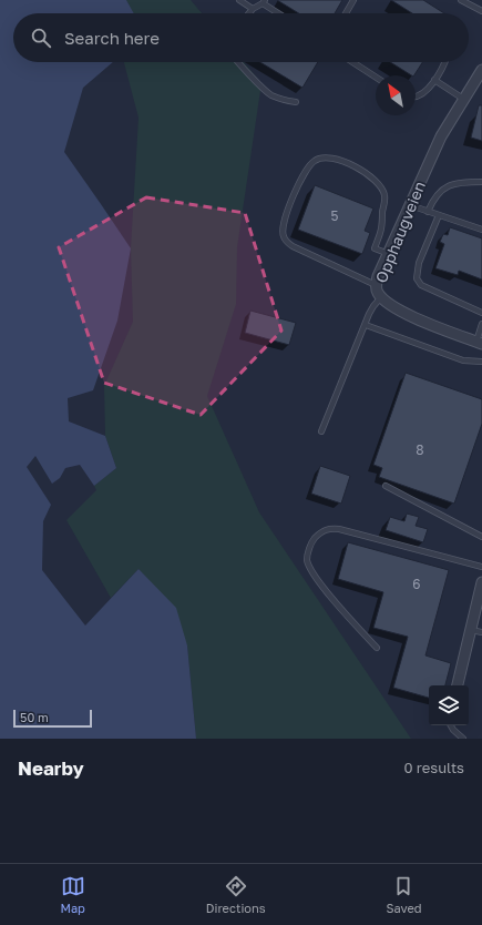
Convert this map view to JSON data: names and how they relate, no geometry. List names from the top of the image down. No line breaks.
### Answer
{"streets":{"street":["Opphaugveien"]},"house_numbers":["5","8","6"],"scale_bar":"50 m","north":"top left","page":{"search":"Search here","scale":"50 m","heading":["Nearby","0 results"],"nav":["Map","Directions","Saved"]}}
